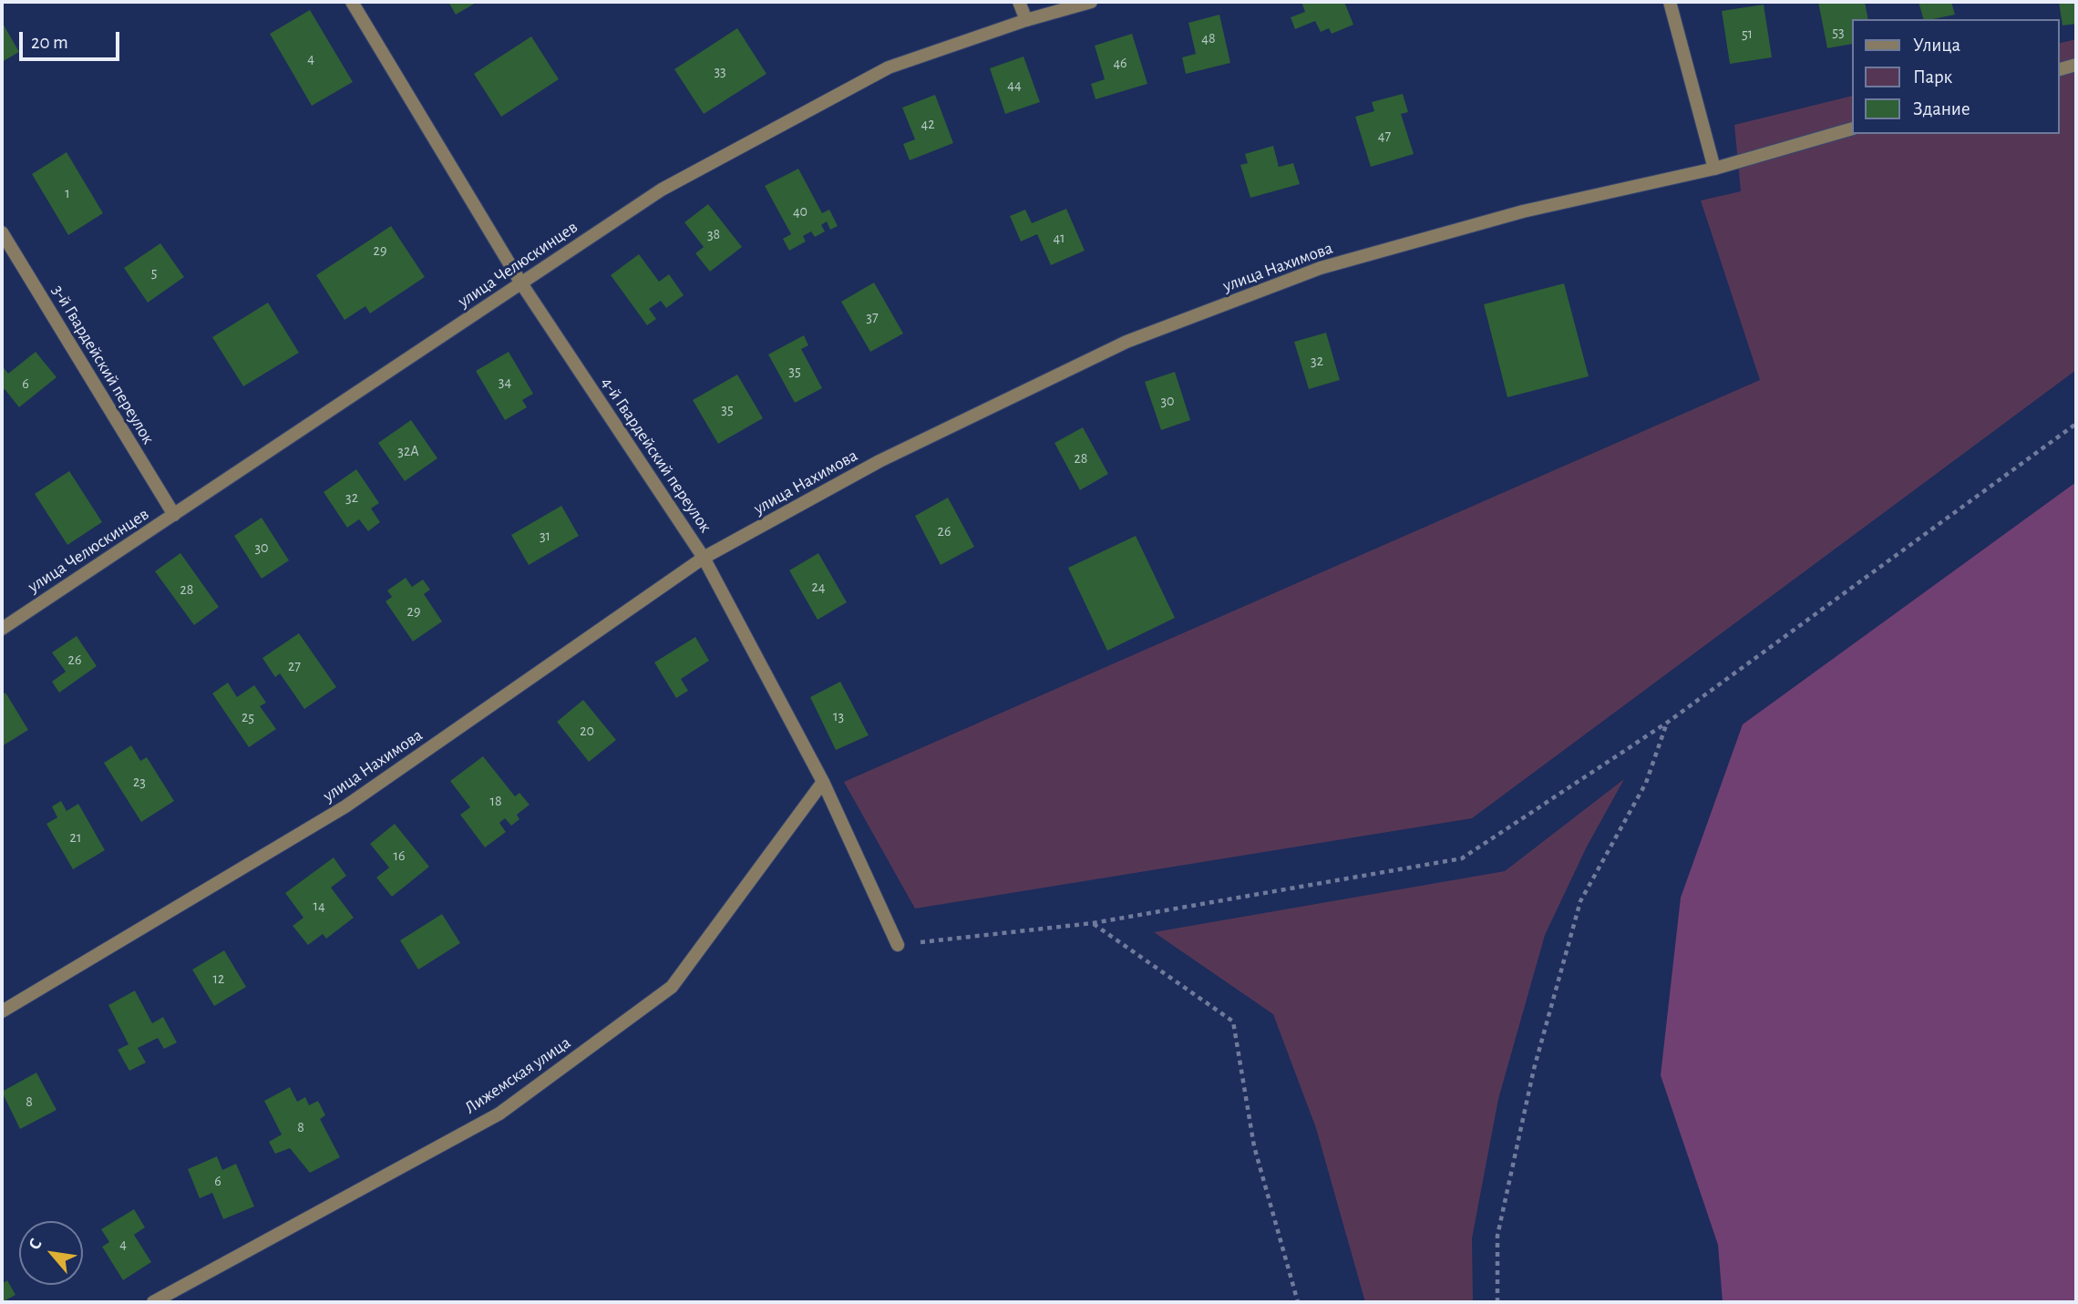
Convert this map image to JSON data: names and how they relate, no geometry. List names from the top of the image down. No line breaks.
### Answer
{"streets":{"street":["улица Челюскинцев","улица Нахимова","3-й Гвардейский переулок","4-й Гвардейский переулок","Лижемская улица"]},"crossings":[["улица Челюскинцев","3-й Гвардейский переулок"],["улица Челюскинцев","4-й Гвардейский переулок"],["улица Нахимова","4-й Гвардейский переулок"],["4-й Гвардейский переулок","Лижемская улица"]],"house_numbers":["53","51","48","4","46","33","44","42","47","1","40","38","41","29","5","37","32","35","34","6","30","35","32А","28","32","26","31","30","24","28","29","26","27","13","25","20","23","18","21","16","14","12","8","8","6","4"],"legend":["Улица","Парк","Здание"],"scale_bar":"20 m","north":"top left"}
